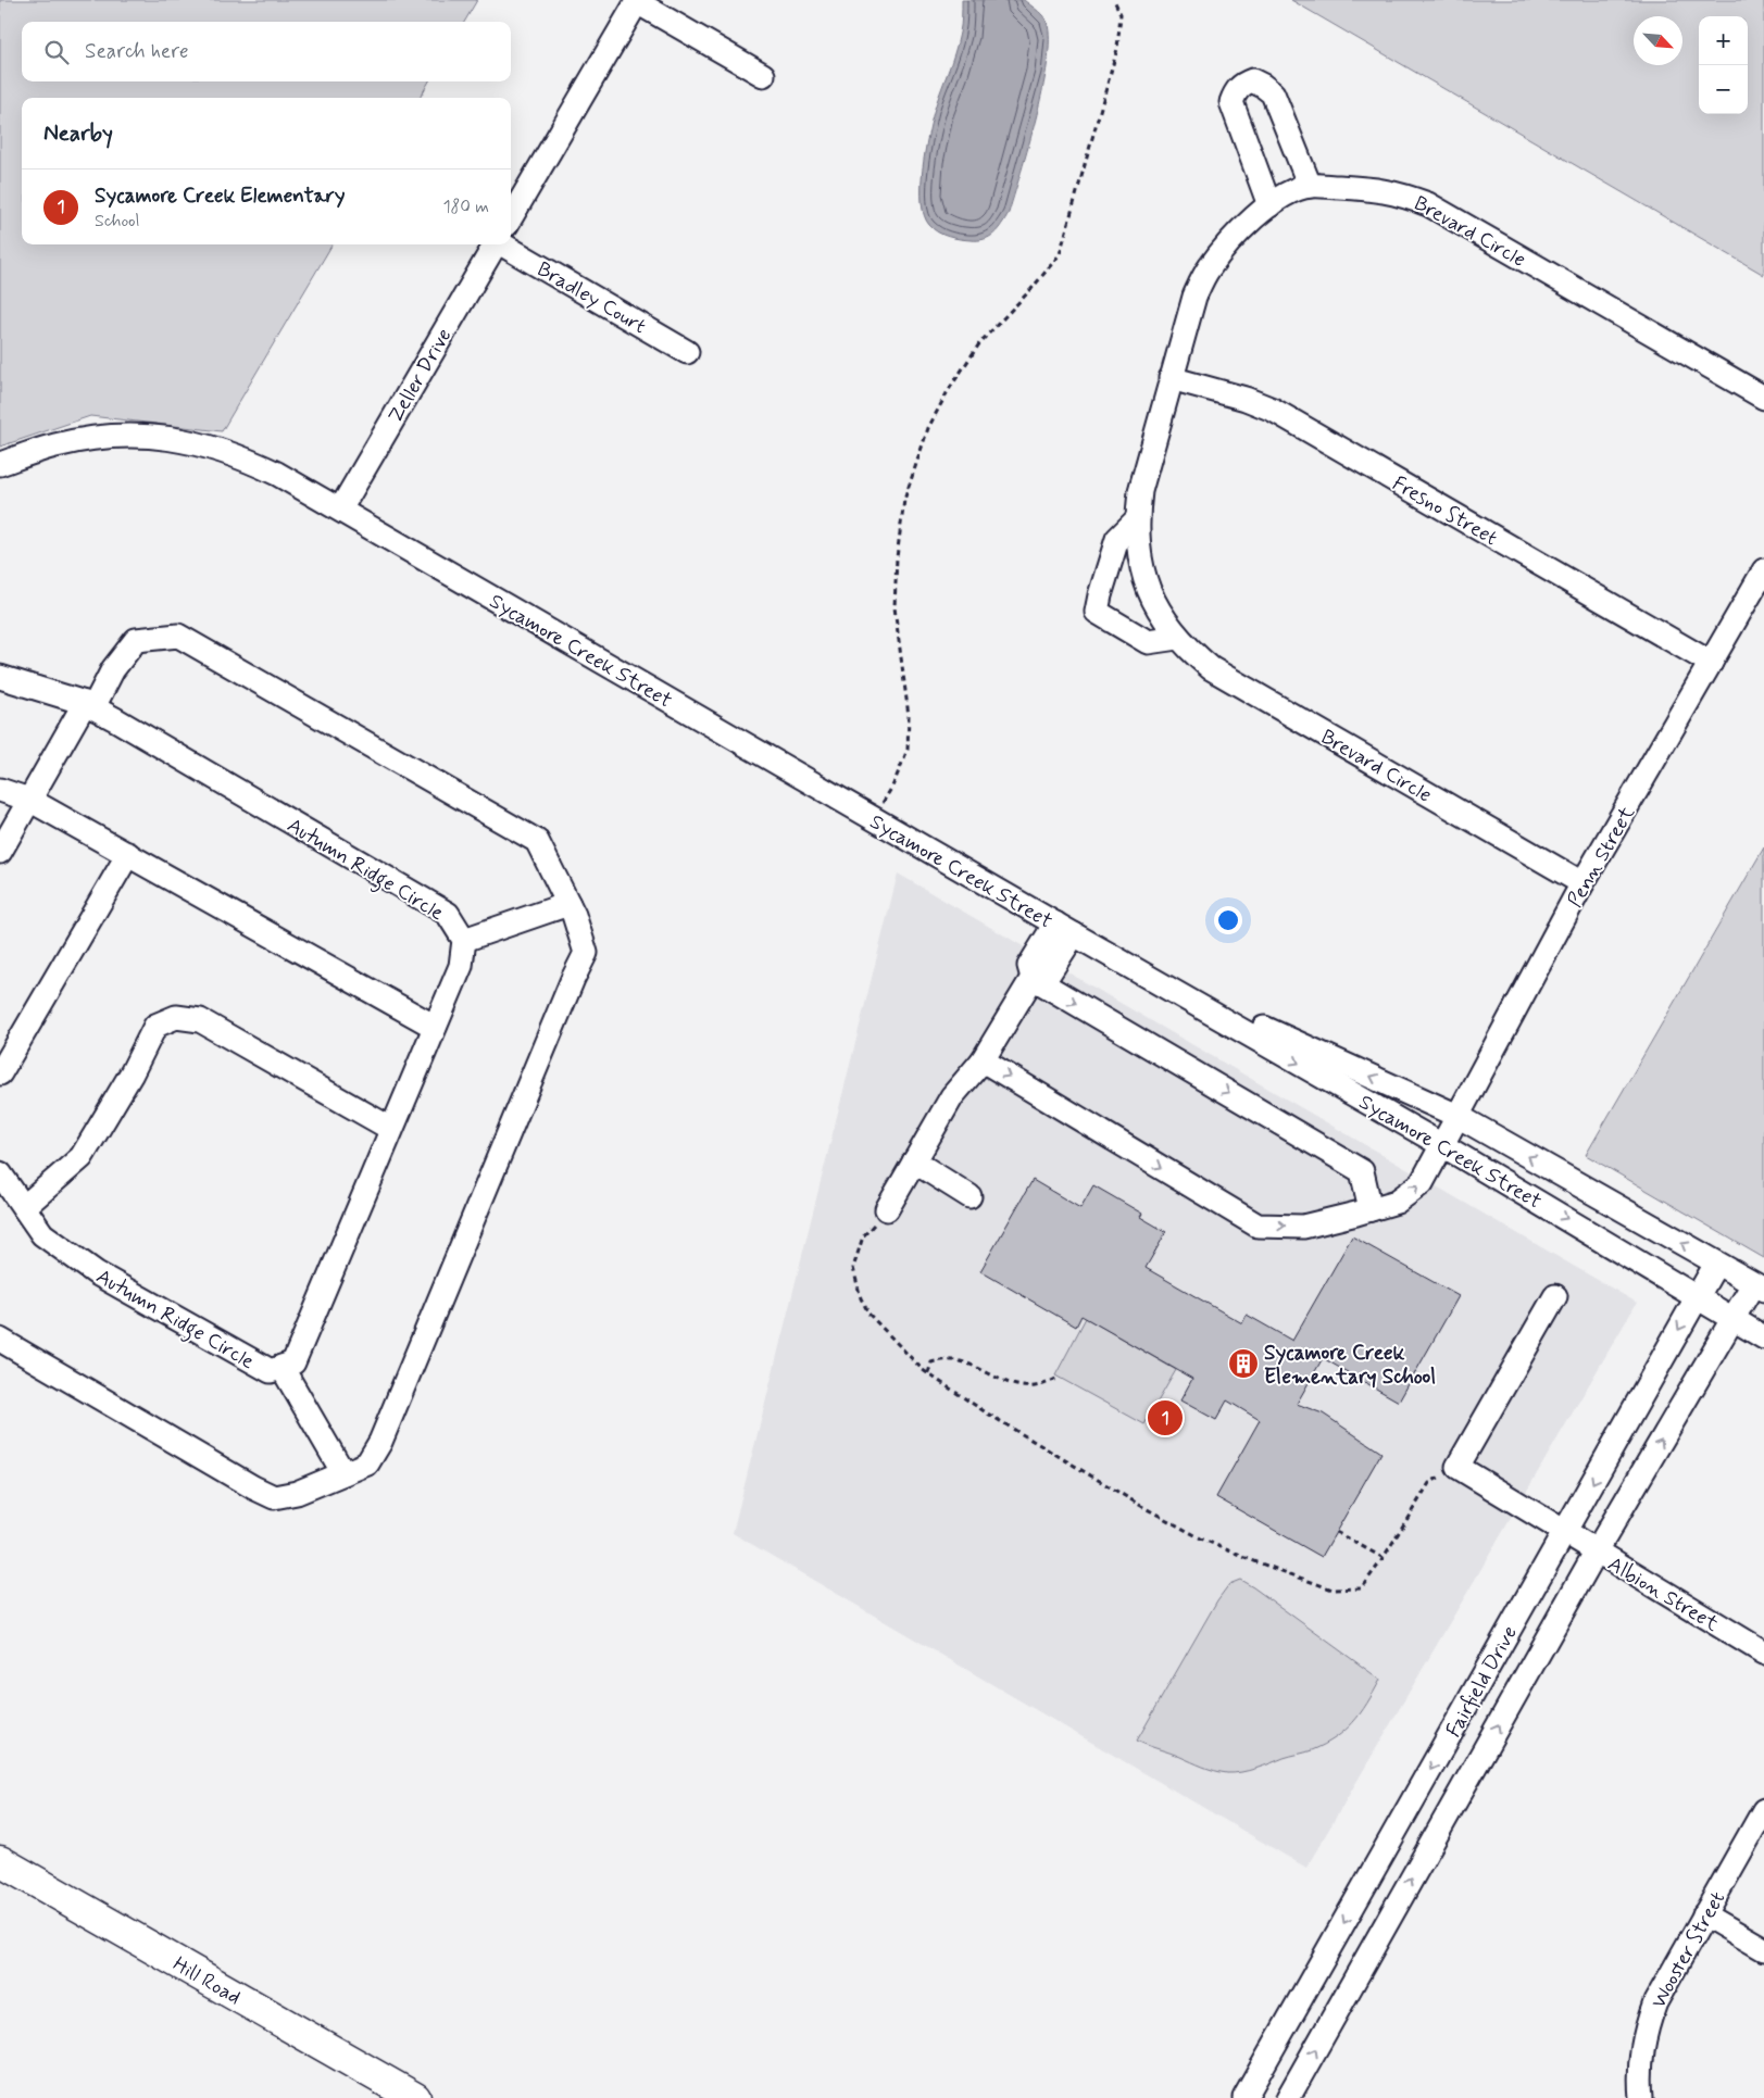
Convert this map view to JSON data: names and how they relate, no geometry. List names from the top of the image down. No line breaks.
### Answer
{"streets":{"main road":["Hill Road"],"street":["Brevard Circle","Bradley Court","Zeller Drive","Fresno Street","Sycamore Creek Street","Penn Street","Autumn Ridge Circle","Albion Street","Fairfield Drive","Wooster Street"]},"crossings":[["Brevard Circle","Fresno Street"],["Brevard Circle","Penn Street"],["Zeller Drive","Sycamore Creek Street"],["Fresno Street","Penn Street"],["Sycamore Creek Street","Penn Street"],["Sycamore Creek Street","Fairfield Drive"],["Albion Street","Fairfield Drive"]],"one_way":["Penn Street"],"places":{"building":["Sycamore Creek Elementary School"]},"north":"bottom right","page":{"map_buttons":["+","−"],"search":"Search here","heading":"Nearby","list":[{"mark":"1","name":"Sycamore Creek Elementary","note":"School","value":"180 m"}],"pins":"1"}}
